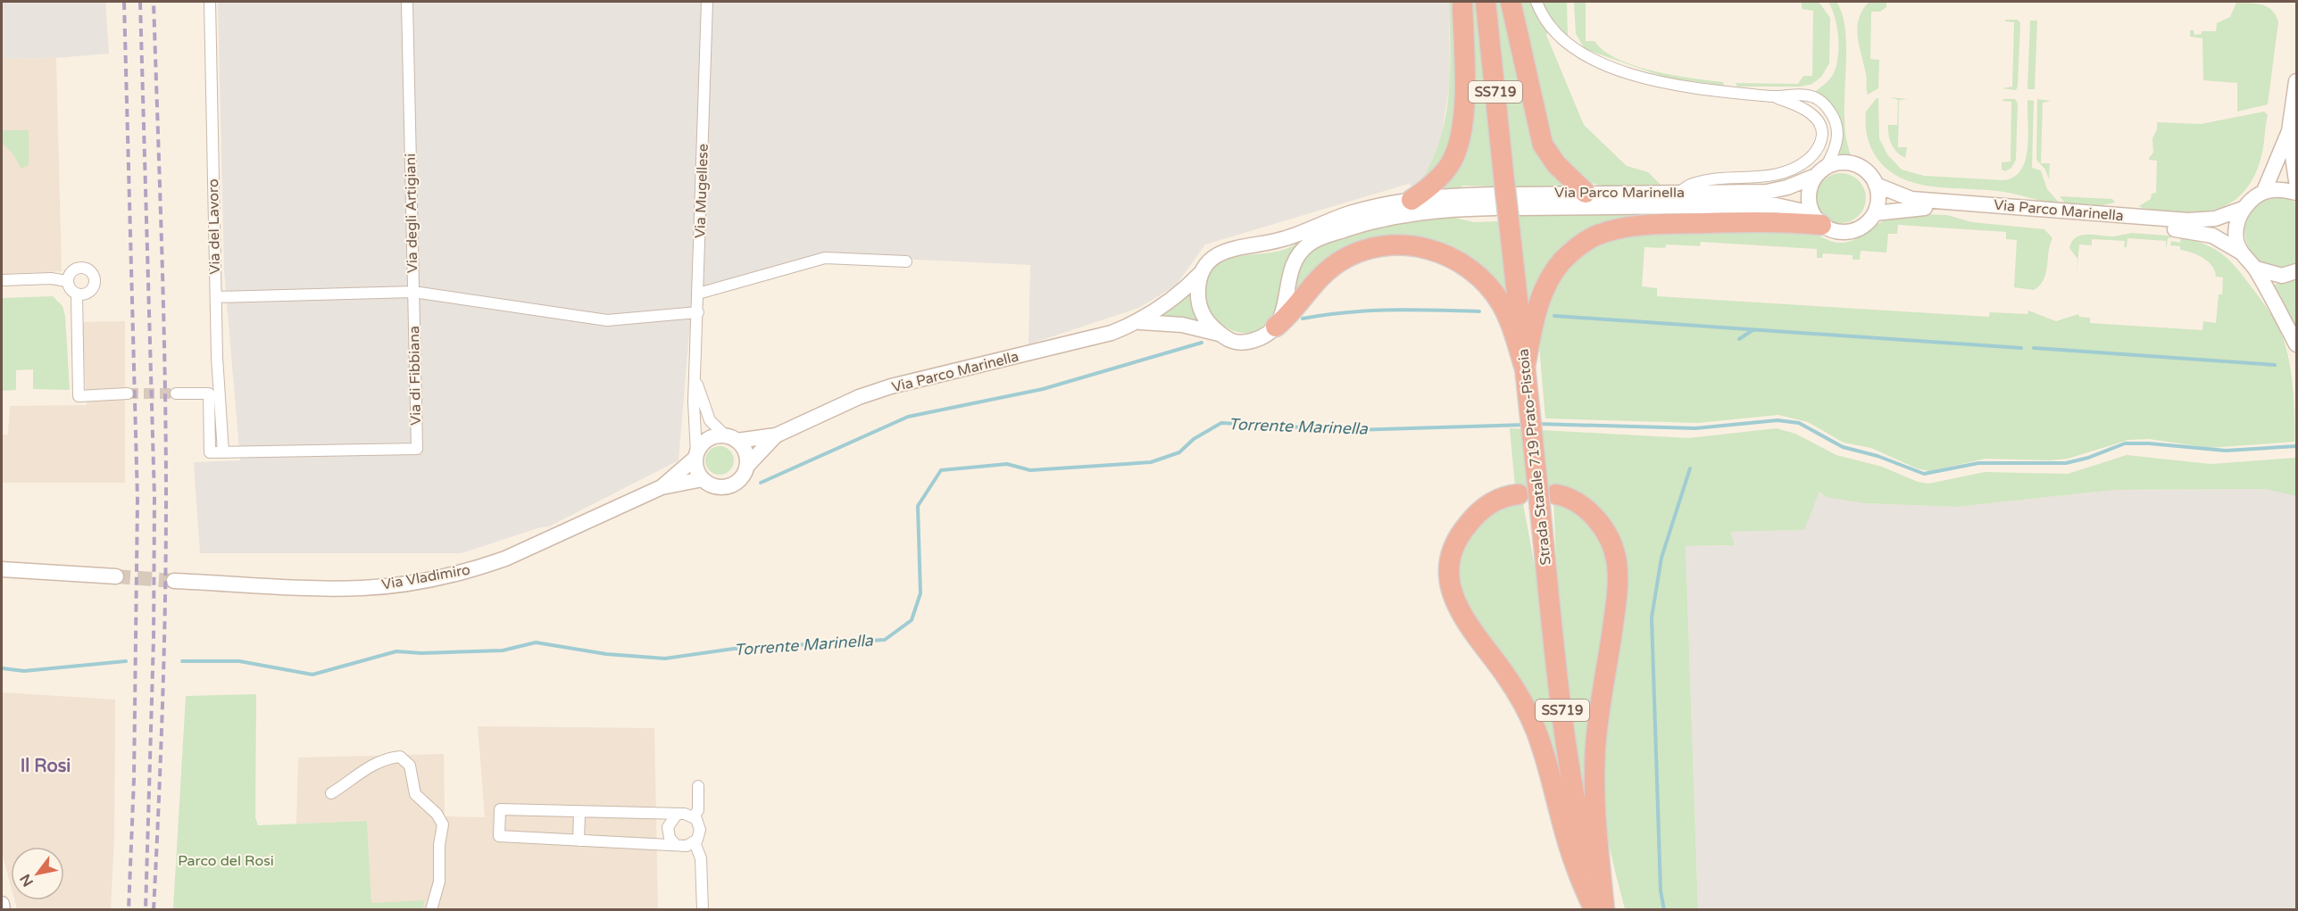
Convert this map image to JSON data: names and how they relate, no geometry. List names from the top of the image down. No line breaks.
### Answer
{"streets":{"highway":["SS719","Strada Statale 719 Prato-Pistoia"],"main road":["Via Parco Marinella","Via Vladimiro"],"street":["Via Mugellese","Via degli Artigiani","Via del Lavoro","Via di Fibbiana"]},"crossings":[["Via Mugellese","Via Parco Marinella"],["Via Mugellese","Via Vladimiro"],["Via Parco Marinella","Strada Statale 719 Prato-Pistoia"],["Via Parco Marinella","Via Vladimiro"],["Via degli Artigiani","Via del Lavoro"],["Via degli Artigiani","Via di Fibbiana"],["Via del Lavoro","Via di Fibbiana"]],"districts":["Il Rosi"],"water":["Torrente Marinella"],"parks":["Parco del Rosi"],"north":"bottom left"}
